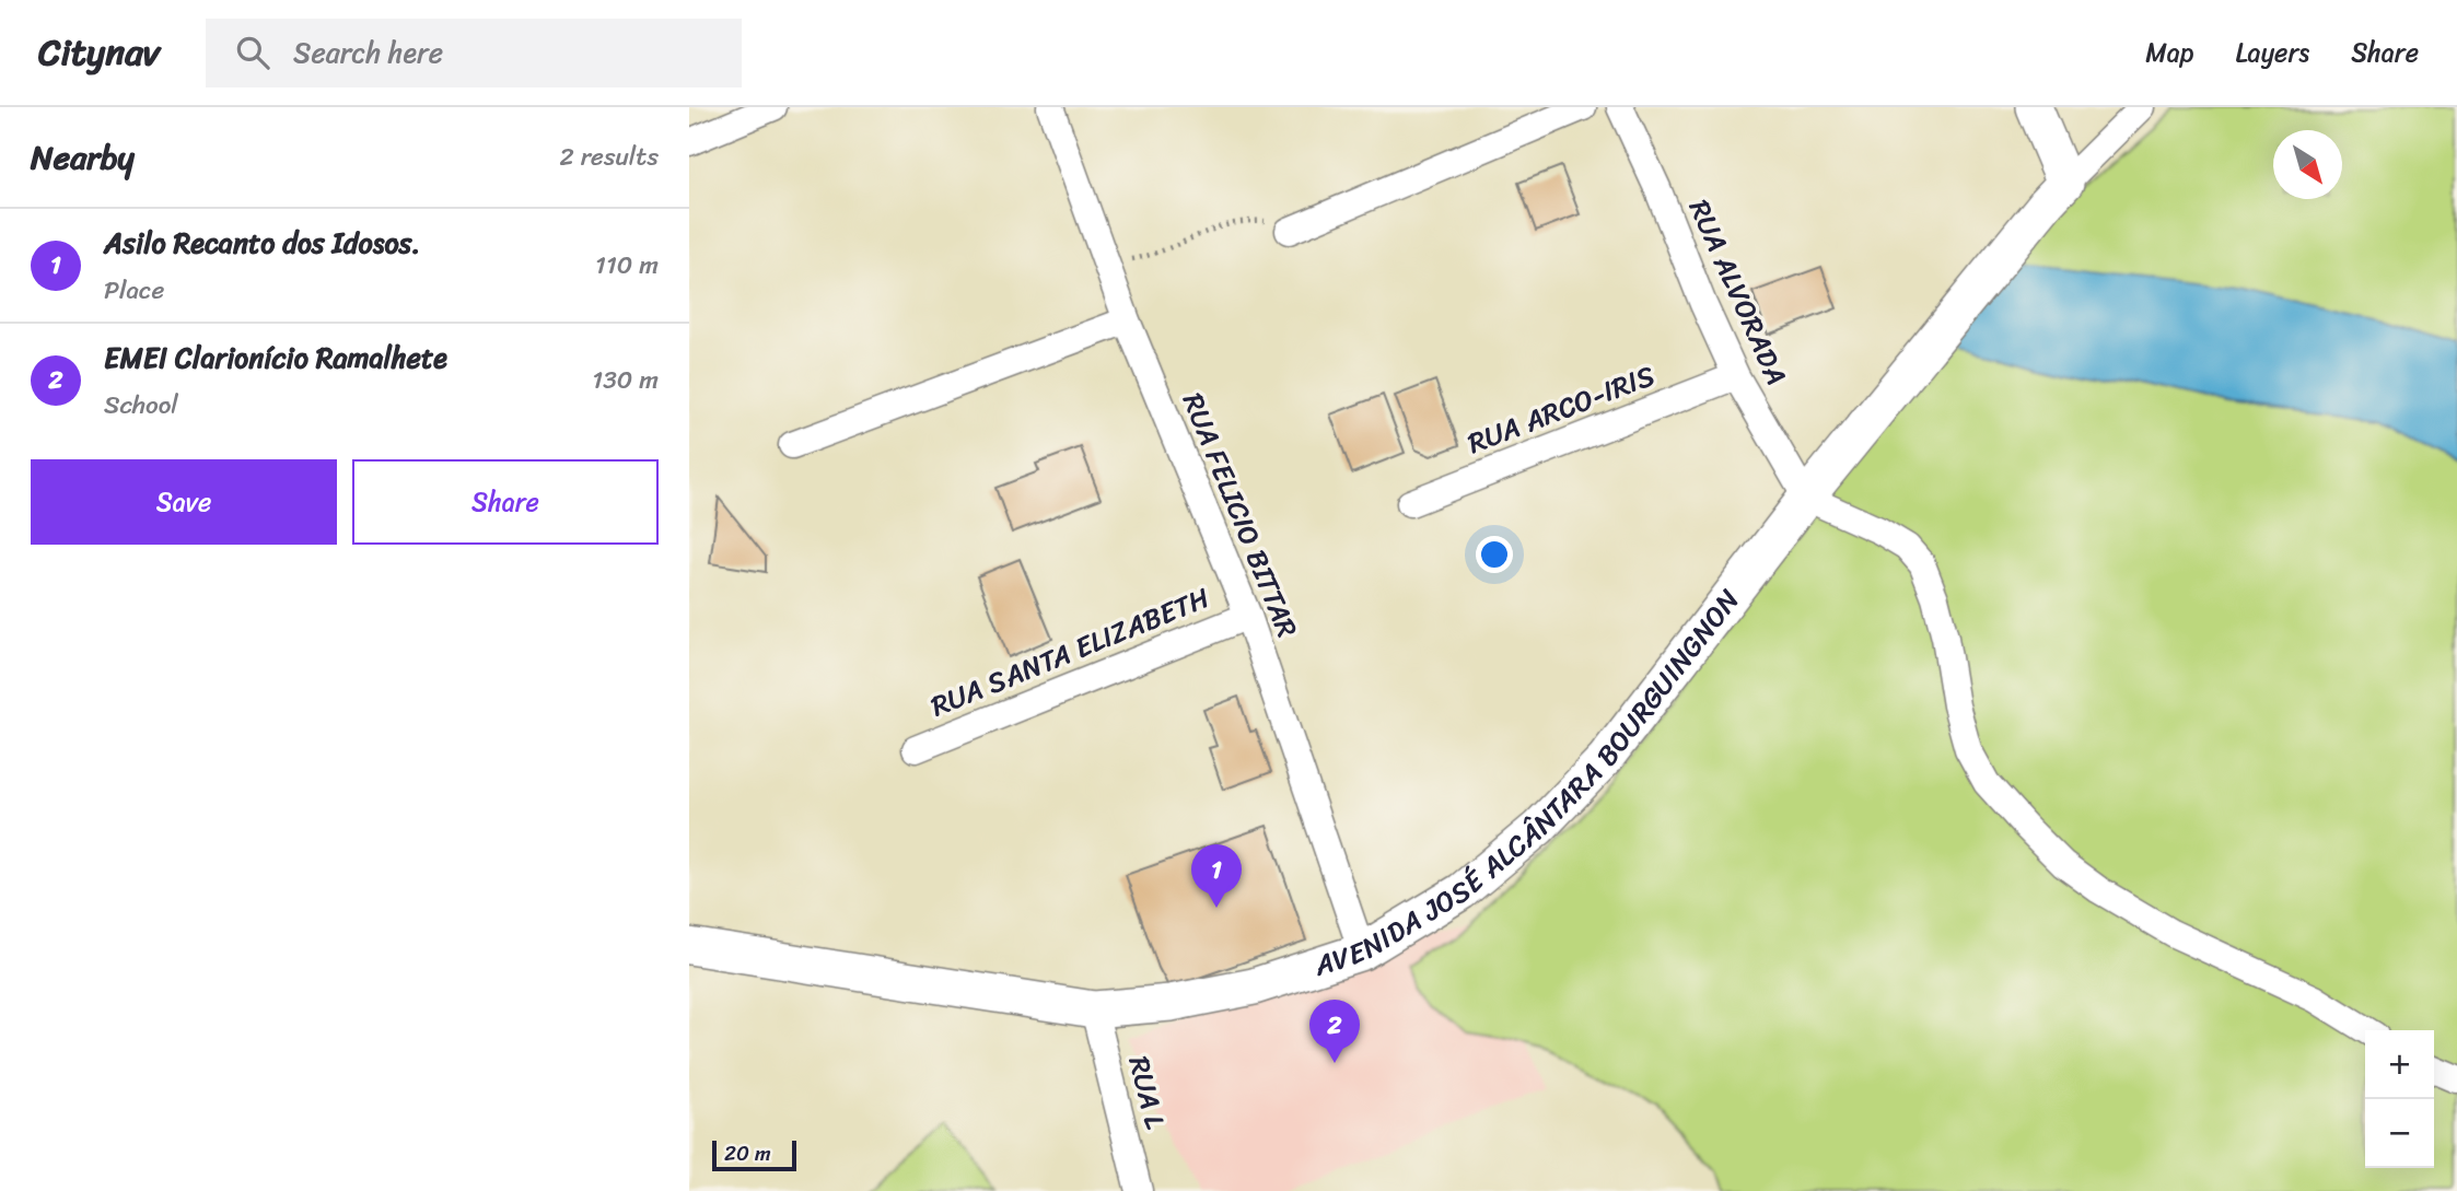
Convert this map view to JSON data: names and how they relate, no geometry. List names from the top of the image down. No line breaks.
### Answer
{"streets":{"street":["RUA ALVORADA","RUA ARCO-IRIS","RUA FELICIO BITTAR","RUA SANTA ELIZABETH","AVENIDA JOSÉ ALCÂNTARA BOURGUINGNON","RUA L"]},"crossings":[["RUA ALVORADA","RUA ARCO-IRIS"],["RUA ALVORADA","AVENIDA JOSÉ ALCÂNTARA BOURGUINGNON"],["RUA FELICIO BITTAR","RUA SANTA ELIZABETH"],["RUA FELICIO BITTAR","AVENIDA JOSÉ ALCÂNTARA BOURGUINGNON"],["AVENIDA JOSÉ ALCÂNTARA BOURGUINGNON","RUA L"]],"scale_bar":"20 m","north":"bottom right","page":{"header":"Citynav","search":"Search here","nav":["Map","Layers","Share"],"heading":["Nearby","2 results"],"list":[{"mark":"1","name":"Asilo Recanto dos Idosos.","note":"Place","value":"110 m"},{"mark":"2","name":"EMEI Clarionício Ramalhete","note":"School","value":"130 m"}],"buttons":["Save","Share"],"pins":["1","2"],"map_buttons":["+","−"],"scale":"20 m"}}
